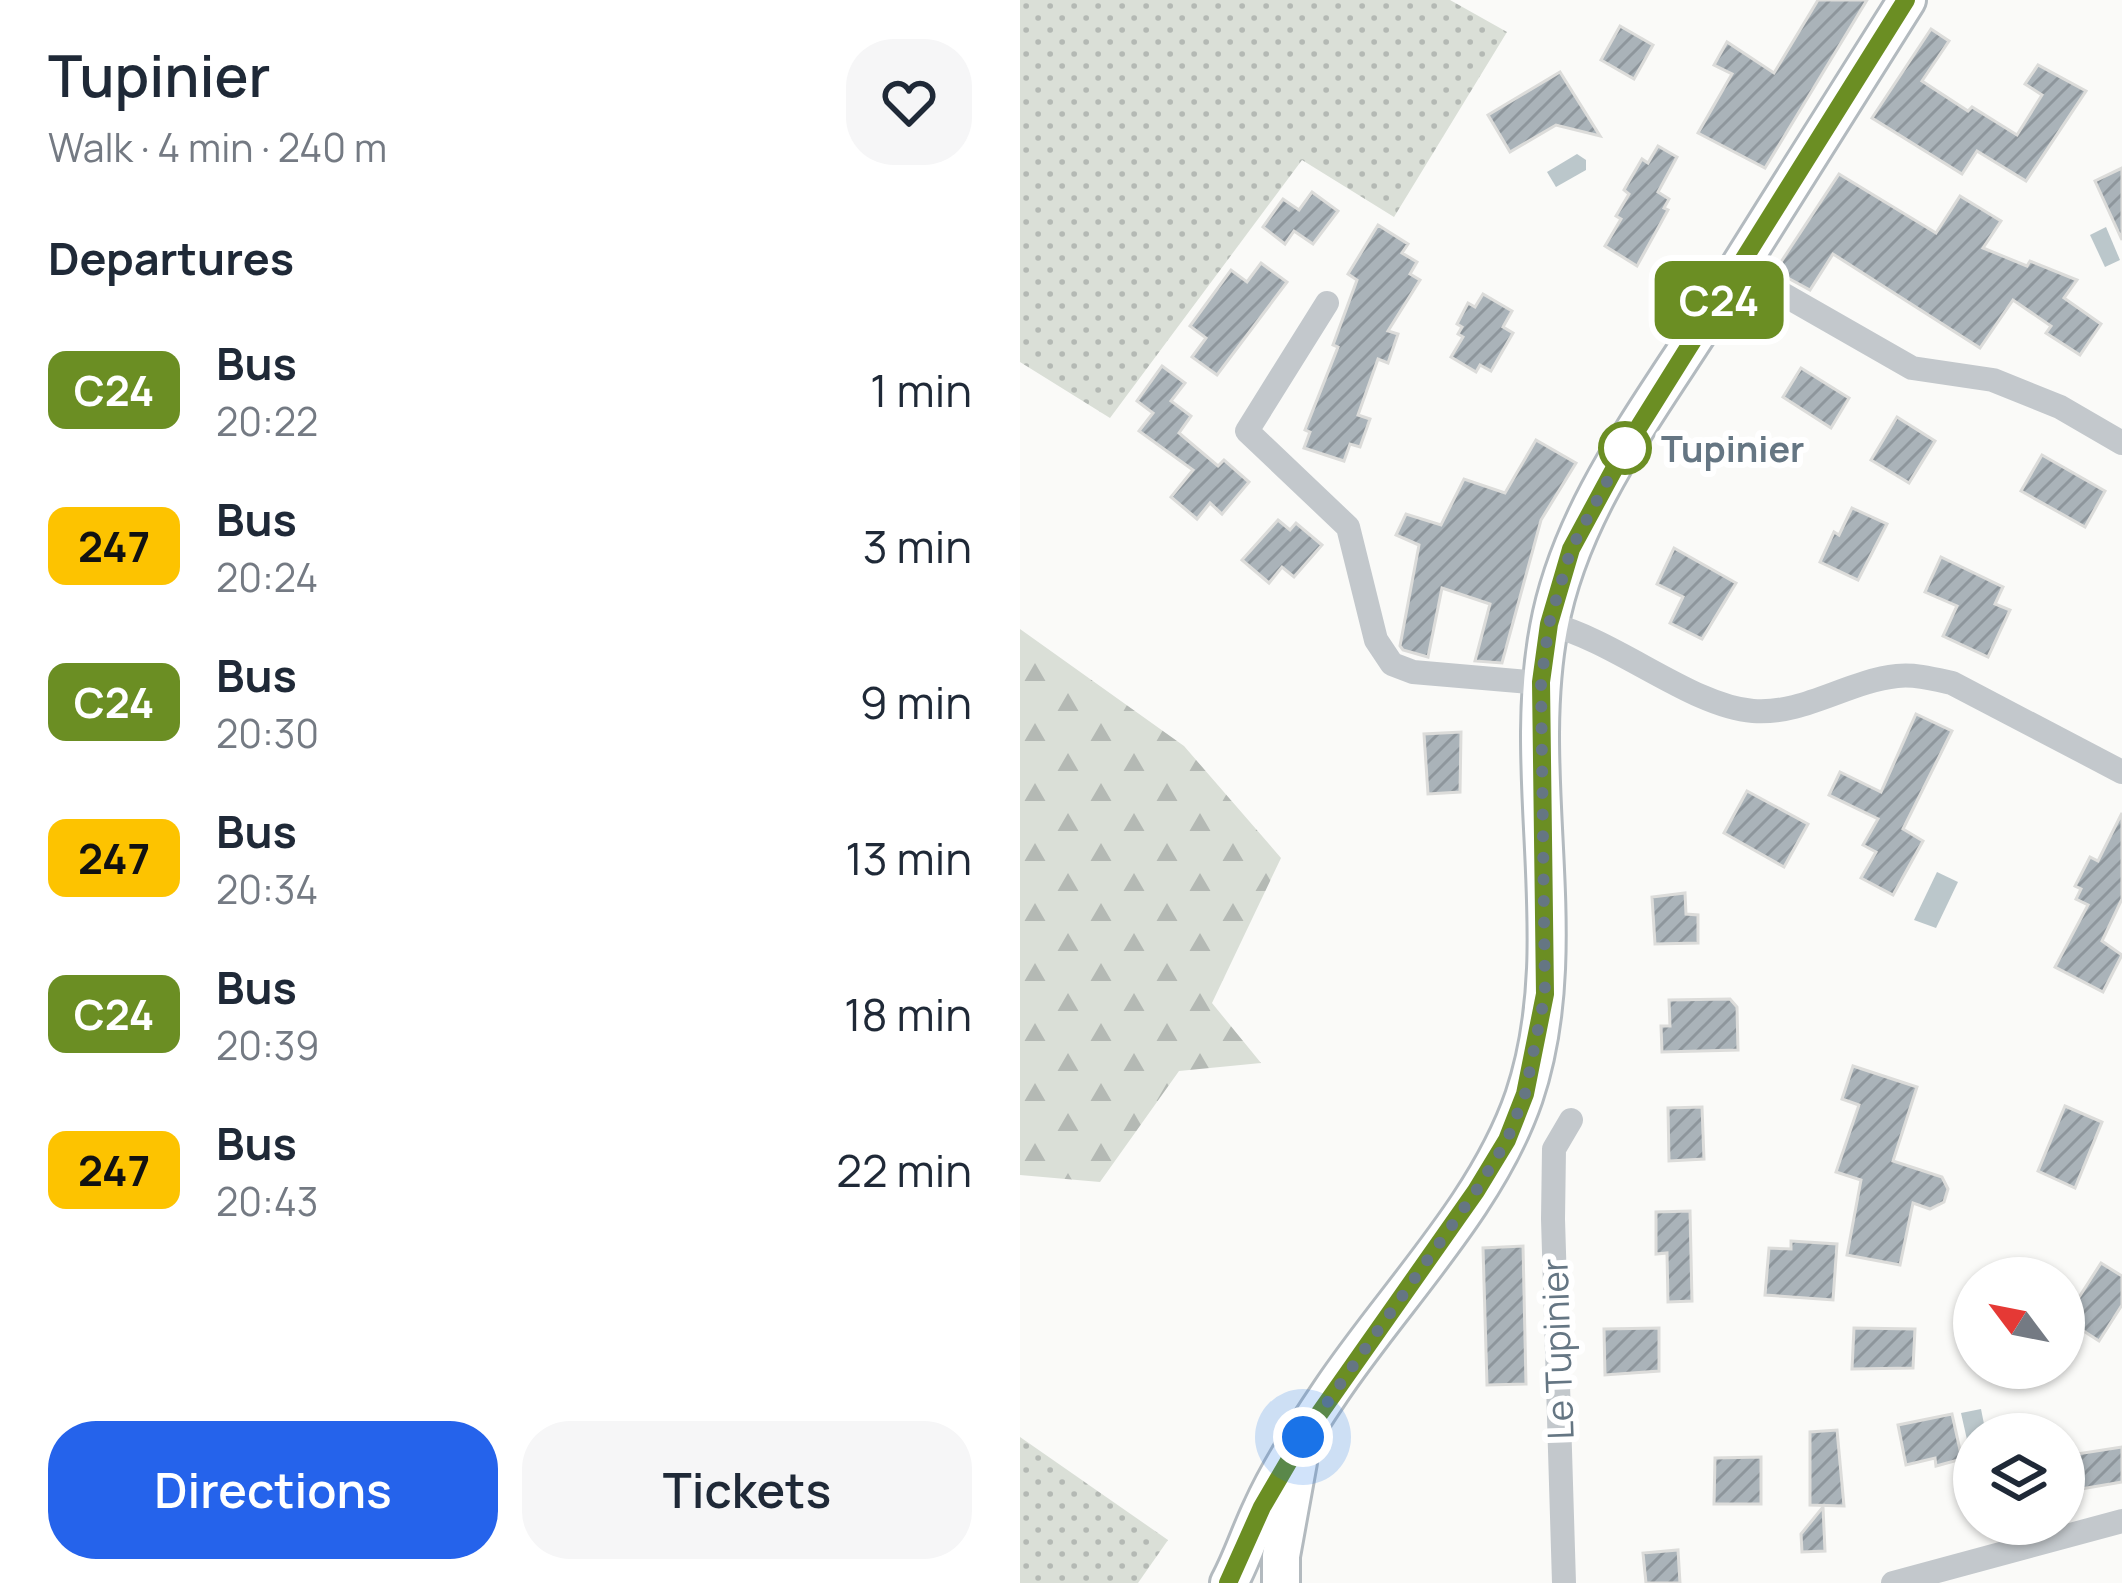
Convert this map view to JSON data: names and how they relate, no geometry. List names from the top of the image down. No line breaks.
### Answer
{"streets":{"street":["Le Tupinier"]},"places":["Tupinier"],"lines":["bus line C24"],"north":"top left","page":{"heading":[["Tupinier","Walk · 4 min · 240 m"],"Departures"],"on_map":"C24","list":[{"mark":"C24","name":"Bus","note":"20:22","value":"1 min"},{"mark":"247","name":"Bus","note":"20:24","value":"3 min"},{"mark":"C24","name":"Bus","note":"20:30","value":"9 min"},{"mark":"247","name":"Bus","note":"20:34","value":"13 min"},{"mark":"C24","name":"Bus","note":"20:39","value":"18 min"},{"mark":"247","name":"Bus","note":"20:43","value":"22 min"}],"buttons":["Directions","Tickets"]}}
